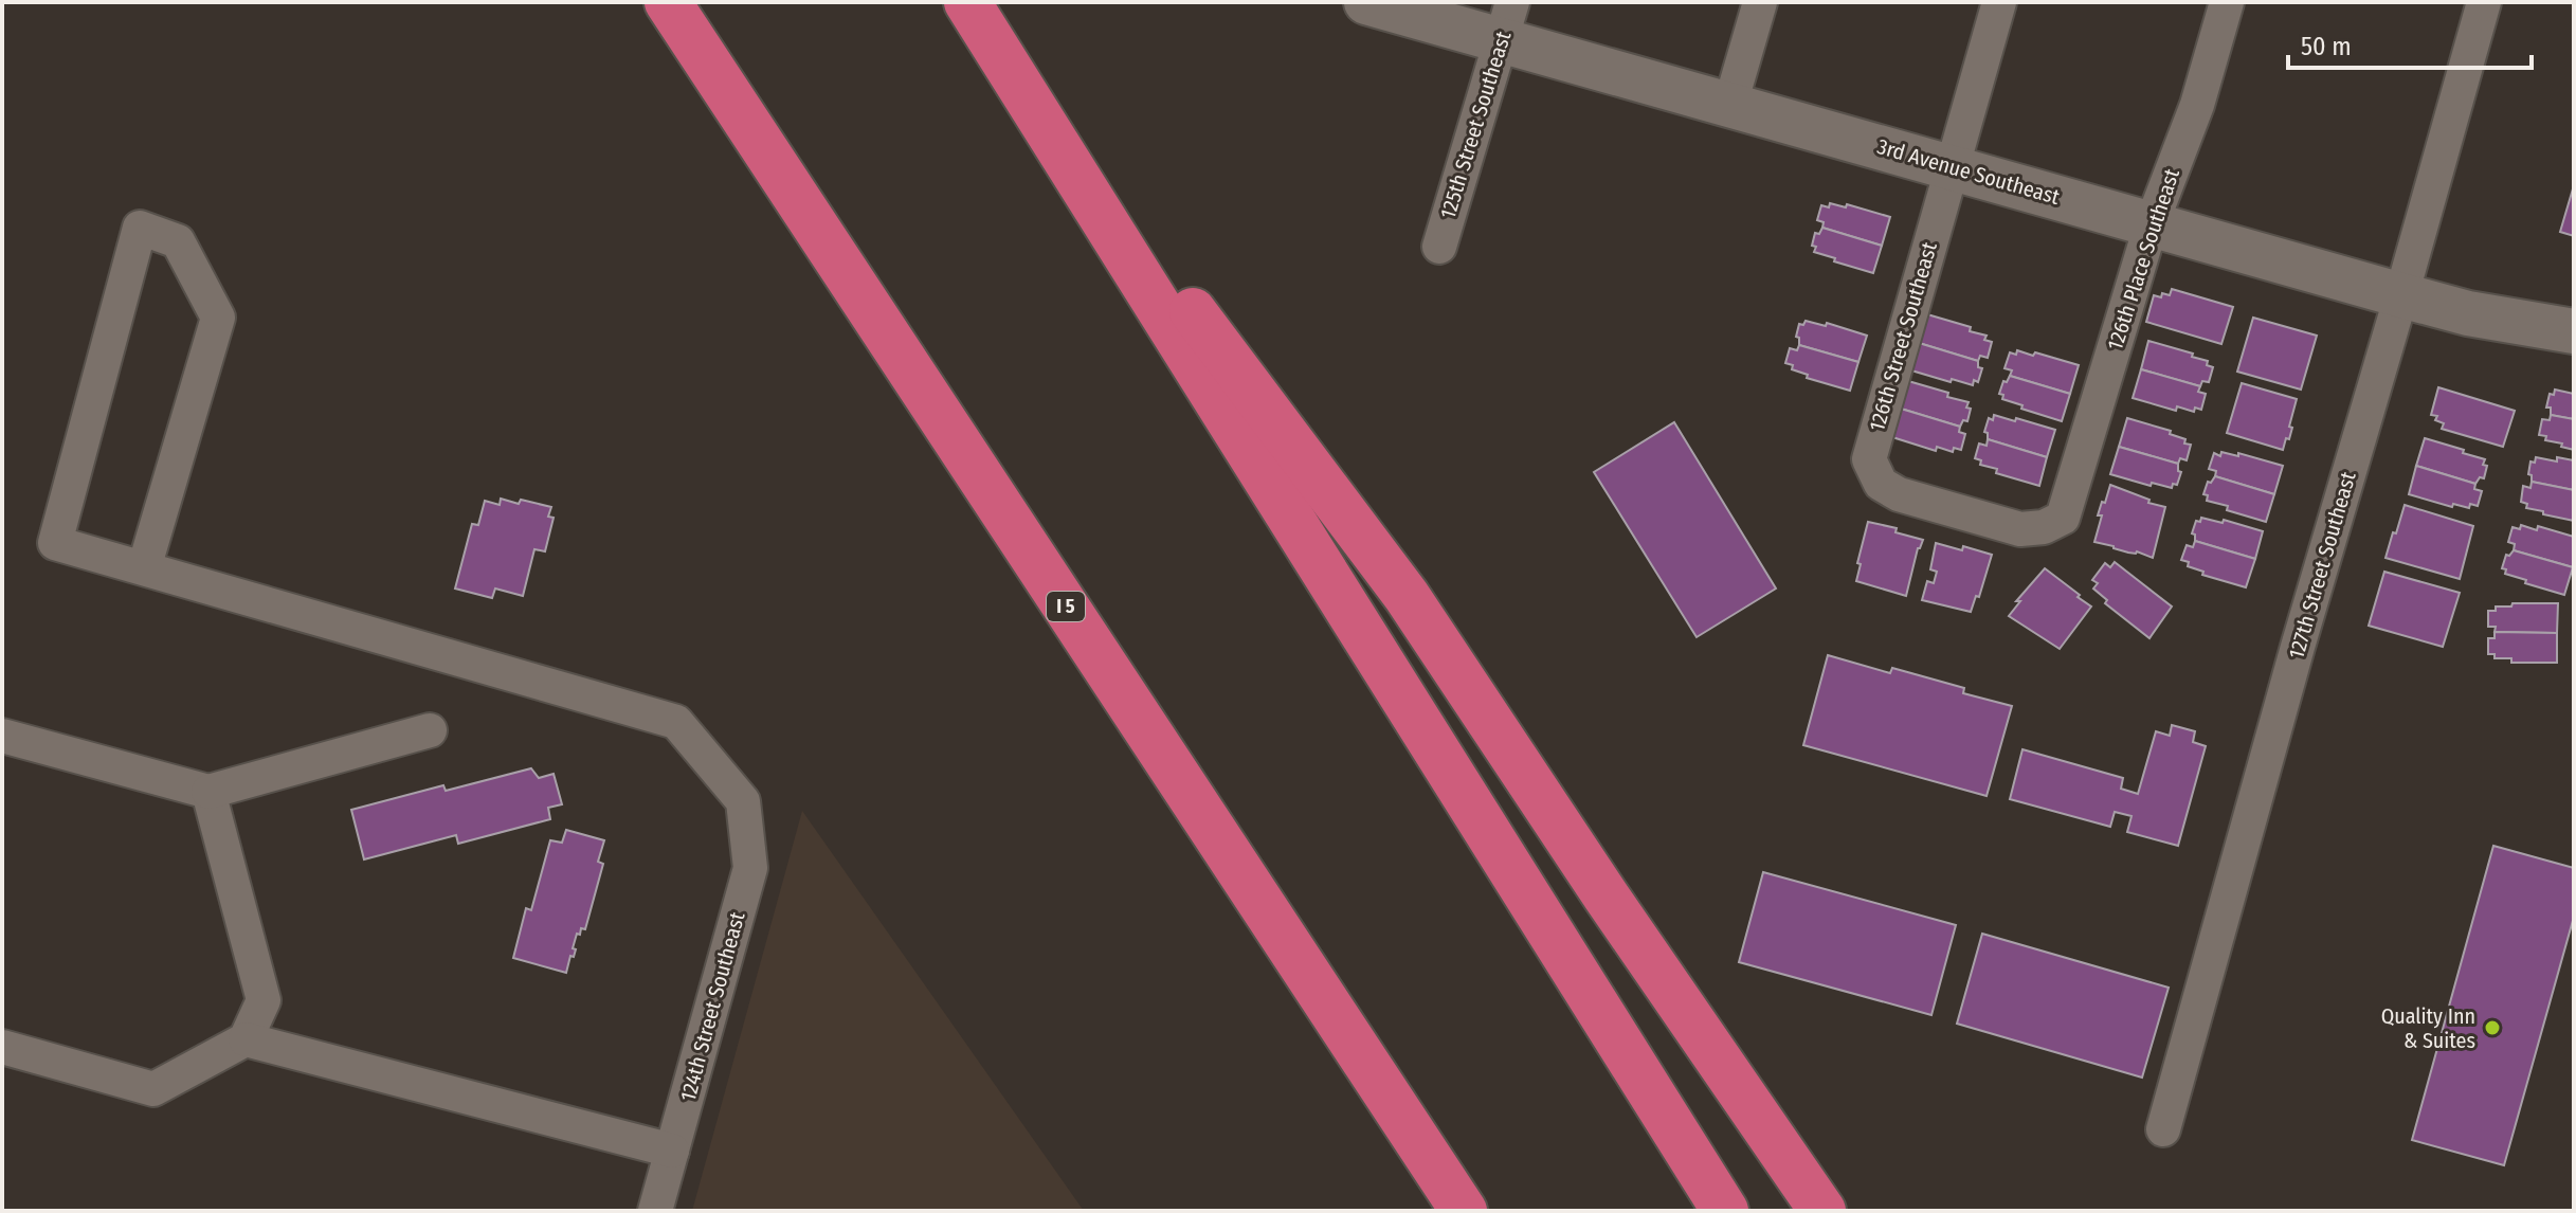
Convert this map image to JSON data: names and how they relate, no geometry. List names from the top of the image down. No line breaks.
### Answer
{"streets":{"highway":["I 5"],"street":["125th Street Southeast","3rd Avenue Southeast","126th Place Southeast","126th Street Southeast","127th Street Southeast","124th Street Southeast"]},"crossings":[["125th Street Southeast","3rd Avenue Southeast"],["3rd Avenue Southeast","126th Place Southeast"],["3rd Avenue Southeast","126th Street Southeast"],["3rd Avenue Southeast","127th Street Southeast"],["126th Place Southeast","126th Street Southeast"]],"places":["Quality Inn & Suites"],"scale_bar":"50 m"}
